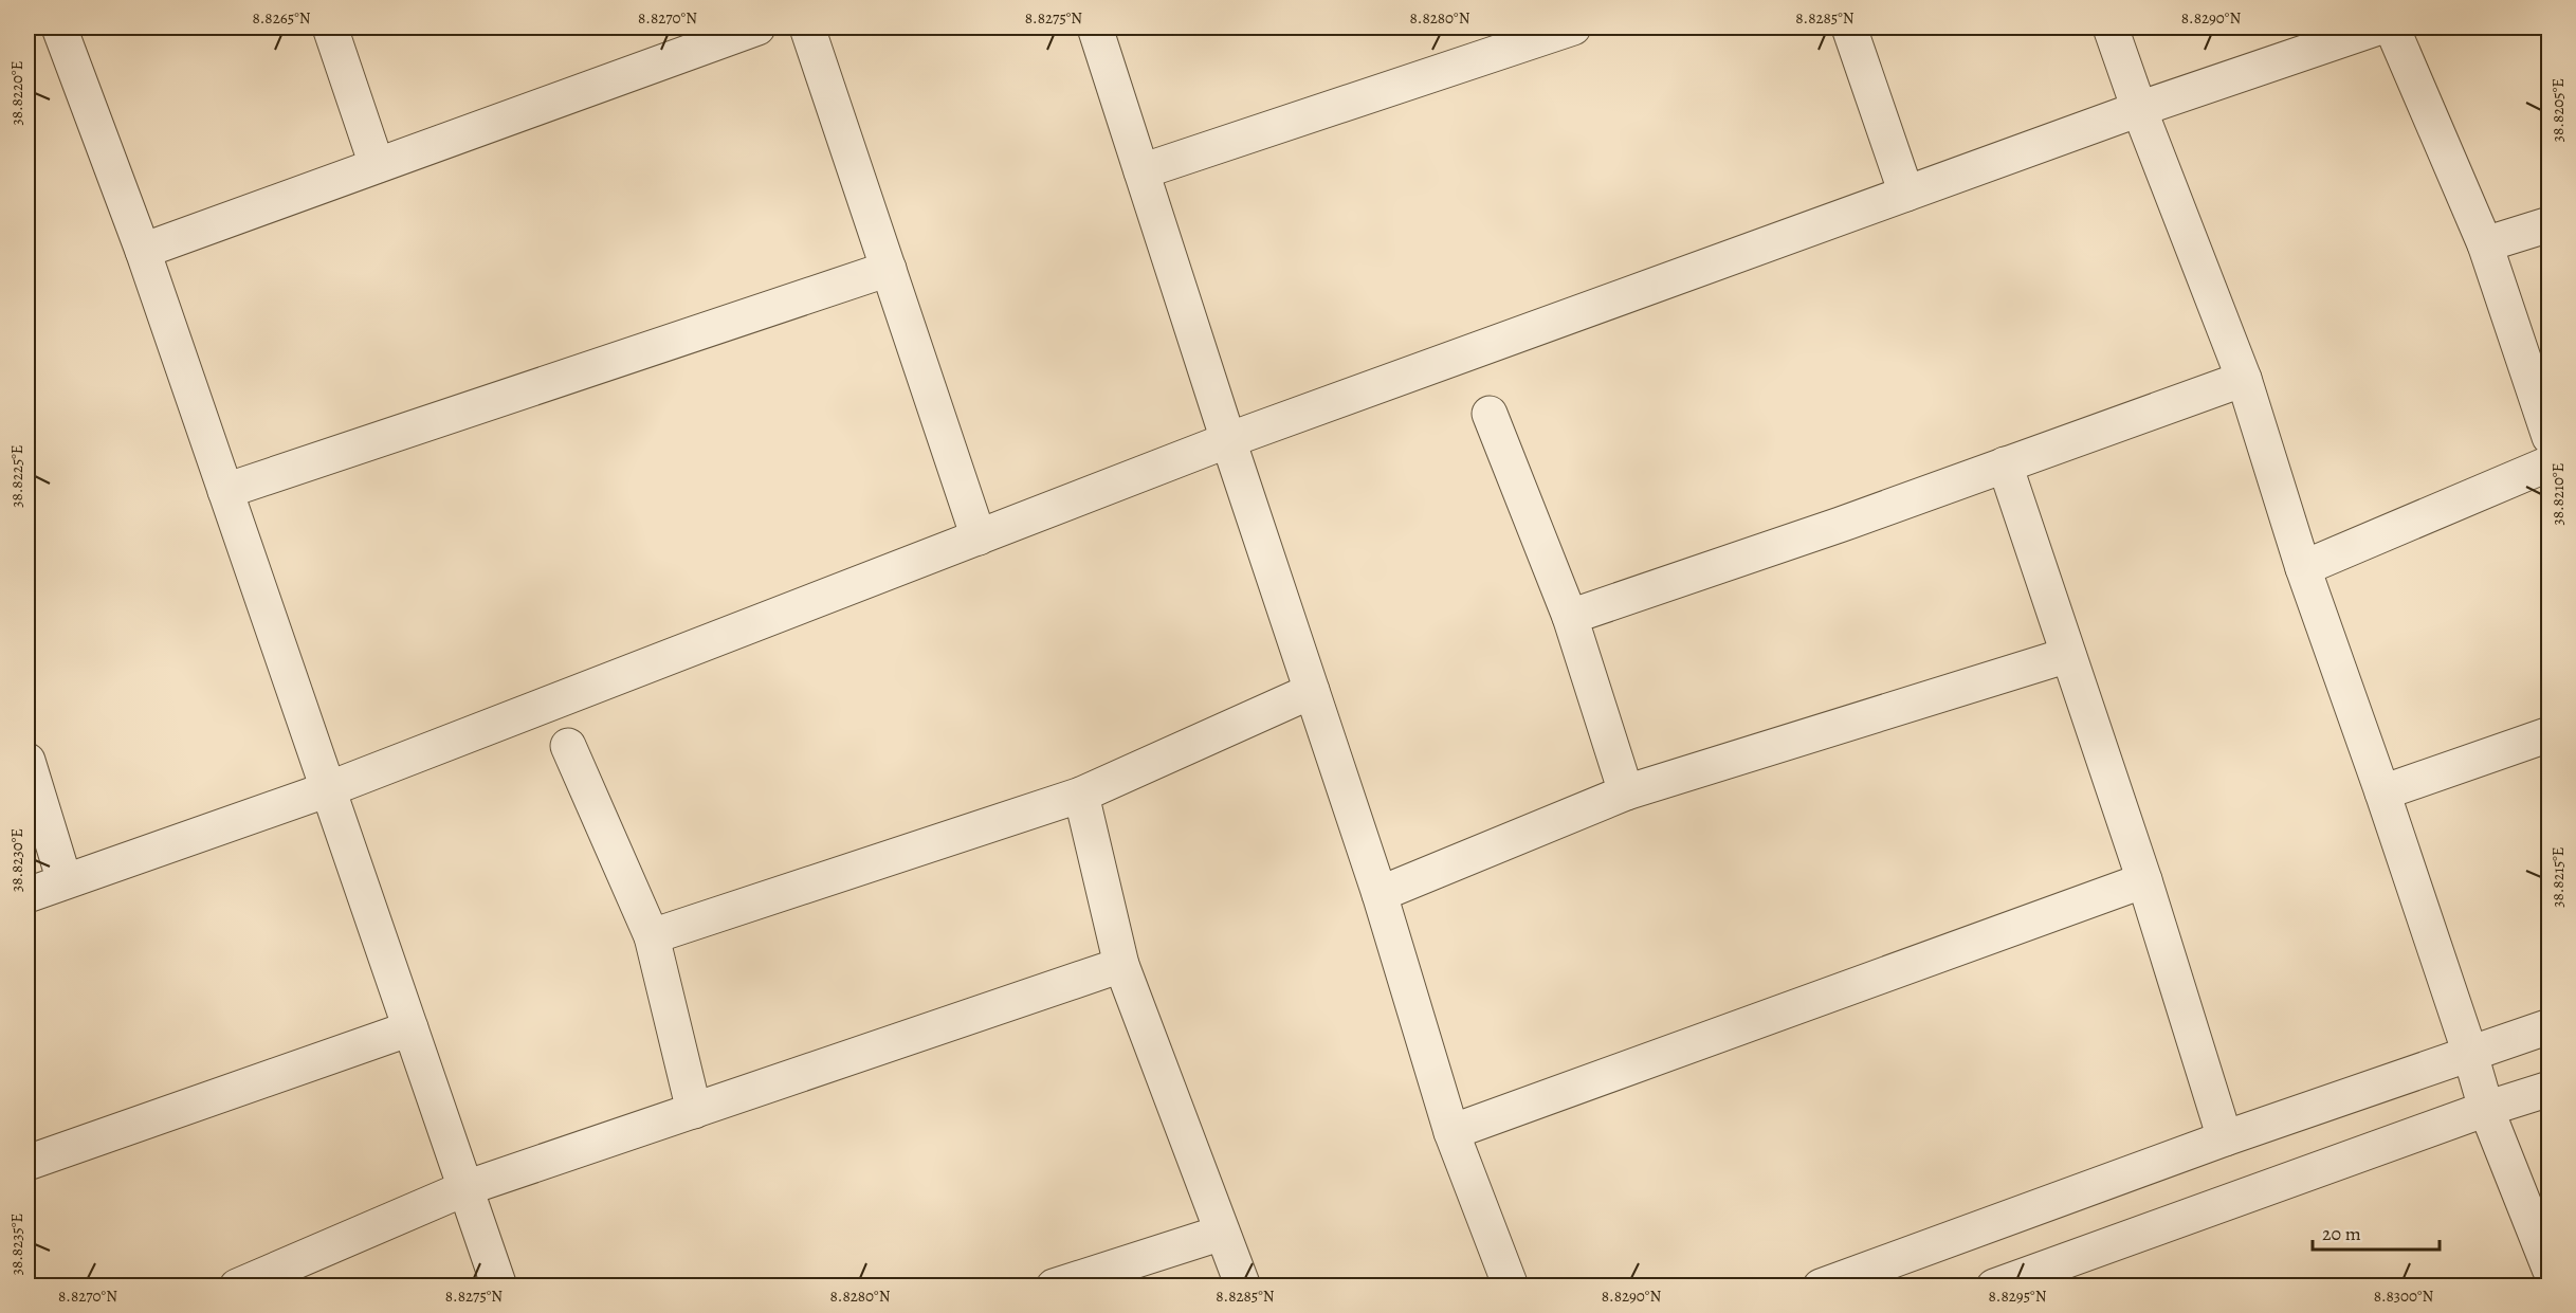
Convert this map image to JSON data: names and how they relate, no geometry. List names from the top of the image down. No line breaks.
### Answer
{"scale_bar":"20 m","coordinates":["8.8265°N","8.8270°N","8.8275°N","8.8280°N","8.8285°N","8.8290°N","38.8220°E","38.8205°E","38.8225°E","38.8210°E","38.8230°E","38.8215°E","38.8235°E","8.8295°N","8.8300°N"]}
